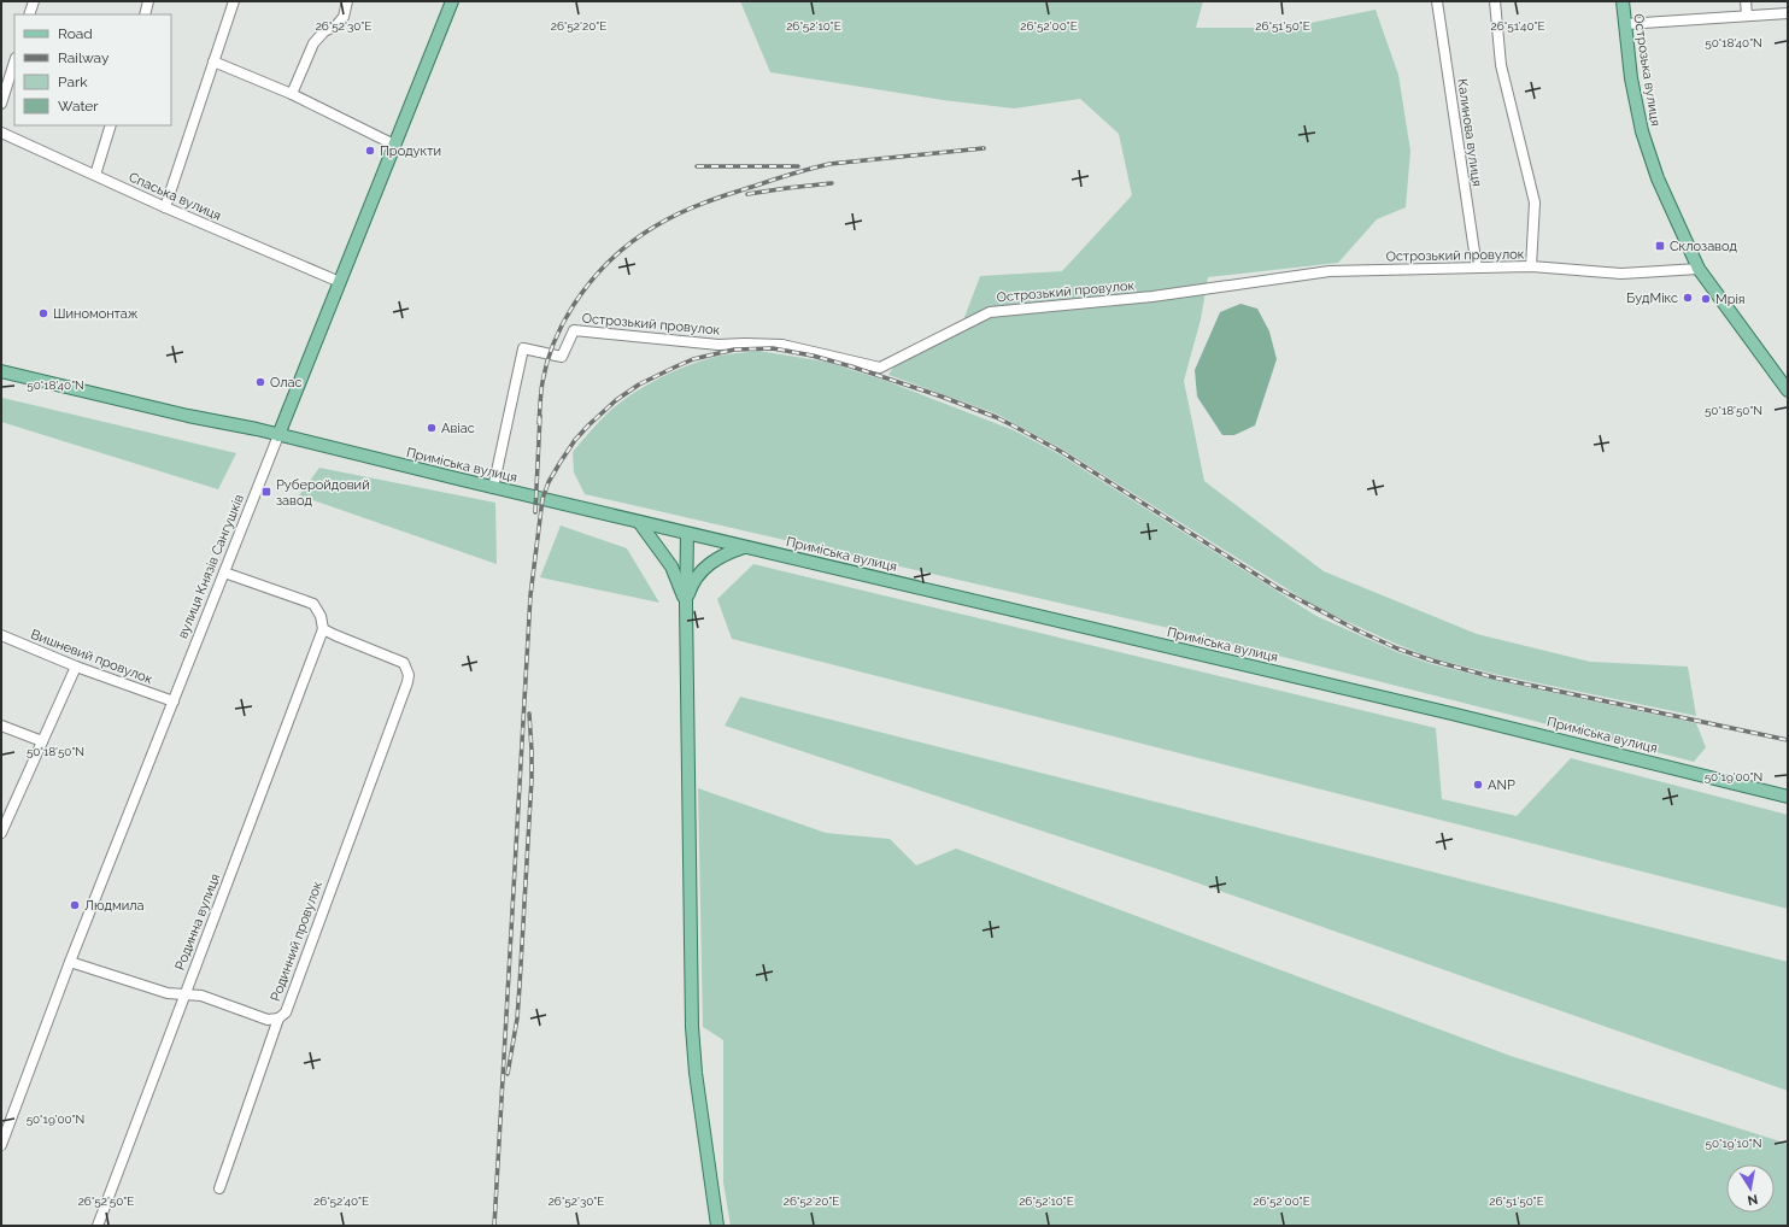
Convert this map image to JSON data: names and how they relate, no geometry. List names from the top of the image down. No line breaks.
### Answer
{"streets":{"main road":["Острозька вулиця","Приміська вулиця","вулиця Князів Сангушків"],"street":["Калинова вулиця","Спаська вулиця","Острозький провулок","Вишневий провулок","Родинна вулиця","Родинний провулок"]},"crossings":[["Острозька вулиця","Острозький провулок"],["Калинова вулиця","Острозький провулок"],["Спаська вулиця","вулиця Князів Сангушків"],["Острозький провулок","Приміська вулиця"],["Приміська вулиця","вулиця Князів Сангушків"],["вулиця Князів Сангушків","Вишневий провулок"],["Родинна вулиця","Родинний провулок"]],"places":{"other":["Продукти","БудМікс","Мрія","Шиномонтаж","Олас","Авіас","ANP","Людмила"],"transit":["Склозавод","Руберойдовий завод"]},"legend":["Road","Railway","Park","Water"],"north":"bottom","coordinates":["26°52'30\"E","26°52'20\"E","26°52'10\"E","26°52'00\"E","26°51'50\"E","26°51'40\"E","50°18'40\"N","50°18'50\"N","50°19'00\"N","50°19'10\"N","26°52'50\"E","26°52'40\"E"]}
